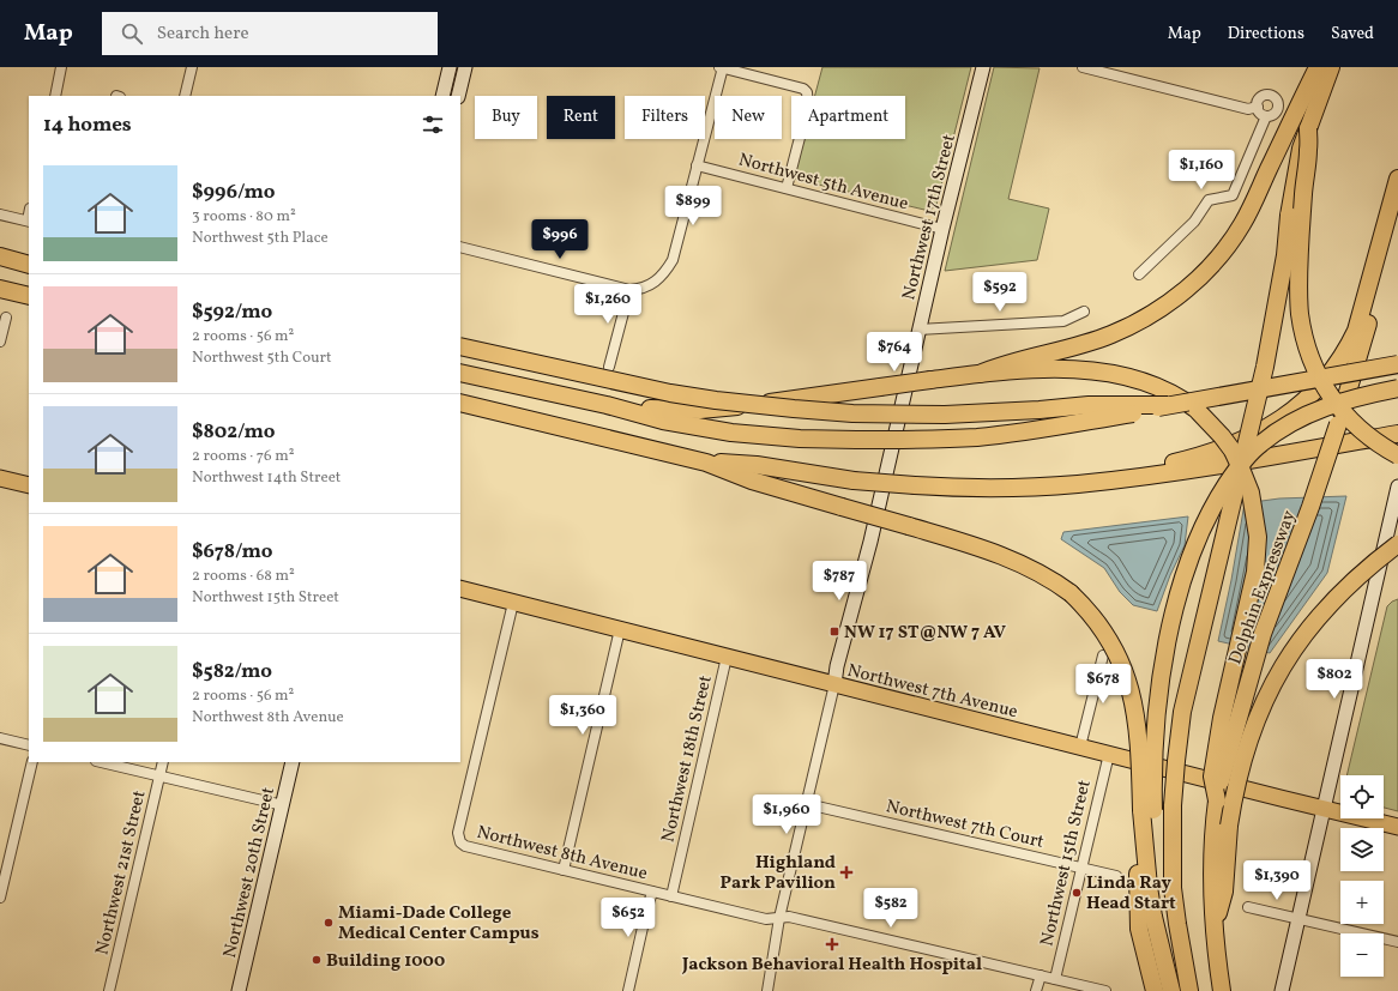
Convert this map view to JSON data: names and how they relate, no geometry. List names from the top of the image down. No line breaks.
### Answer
{"streets":{"highway":["Dolphin Expressway"],"main road":["Northwest 7th Avenue"],"street":["Northwest 5th Avenue","Northwest 17th Street","Northwest 18th Street","Northwest 7th Court","Northwest 8th Avenue","Northwest 15th Street","Northwest 21st Street","Northwest 20th Street"]},"crossings":[["Northwest 5th Avenue","Northwest 17th Street"],["Northwest 17th Street","Northwest 7th Avenue"],["Northwest 17th Street","Northwest 7th Court"],["Northwest 17th Street","Northwest 8th Avenue"],["Northwest 7th Avenue","Northwest 18th Street"],["Northwest 7th Avenue","Northwest 8th Avenue"],["Northwest 7th Avenue","Northwest 15th Street"],["Northwest 18th Street","Northwest 8th Avenue"],["Northwest 7th Court","Northwest 15th Street"],["Northwest 8th Avenue","Northwest 15th Street"]],"places":{"transit":["NW 17 ST@NW 7 AV"],"health":["Highland Park Pavilion","Jackson Behavioral Health Hospital"],"other":["Linda Ray Head Start","Miami-Dade College Medical Center Campus","Building 1000"]},"page":{"header":"Map","search":"Search here","nav":["Map","Directions","Saved"],"chip":["Buy","Rent","Filters","New","Apartment"],"heading":"14 homes","price":["$1,160","$899","$996","$592","$1,260","$764","$787","$802","$678","$1,360","$1,960","$1,390","$582","$652"],"list":[{"name":"$996/mo","note":"3 rooms · 80 m² · Northwest 5th Place"},{"name":"$592/mo","note":"2 rooms · 56 m² · Northwest 5th Court"},{"name":"$802/mo","note":"2 rooms · 76 m² · Northwest 14th Street"},{"name":"$678/mo","note":"2 rooms · 68 m² · Northwest 15th Street"},{"name":"$582/mo","note":"2 rooms · 56 m² · Northwest 8th Avenue"}],"map_buttons":["+","−"]}}
